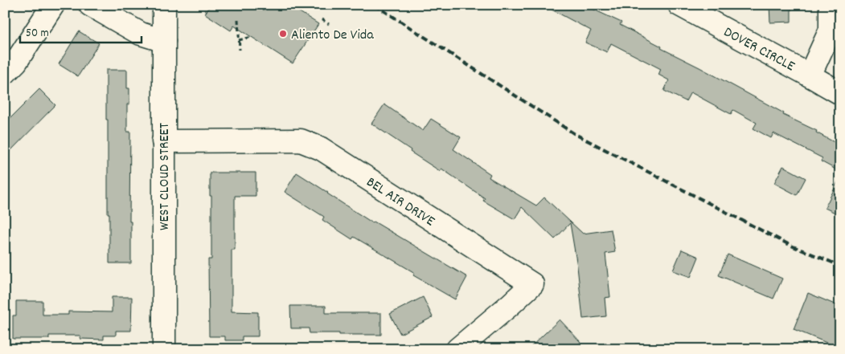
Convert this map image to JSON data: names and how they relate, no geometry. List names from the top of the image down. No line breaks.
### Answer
{"streets":{"street":["DOVER CIRCLE","WEST CLOUD STREET","BEL AIR DRIVE"]},"crossings":[["WEST CLOUD STREET","BEL AIR DRIVE"]],"places":["Aliento De Vida"],"scale_bar":"50 m"}
